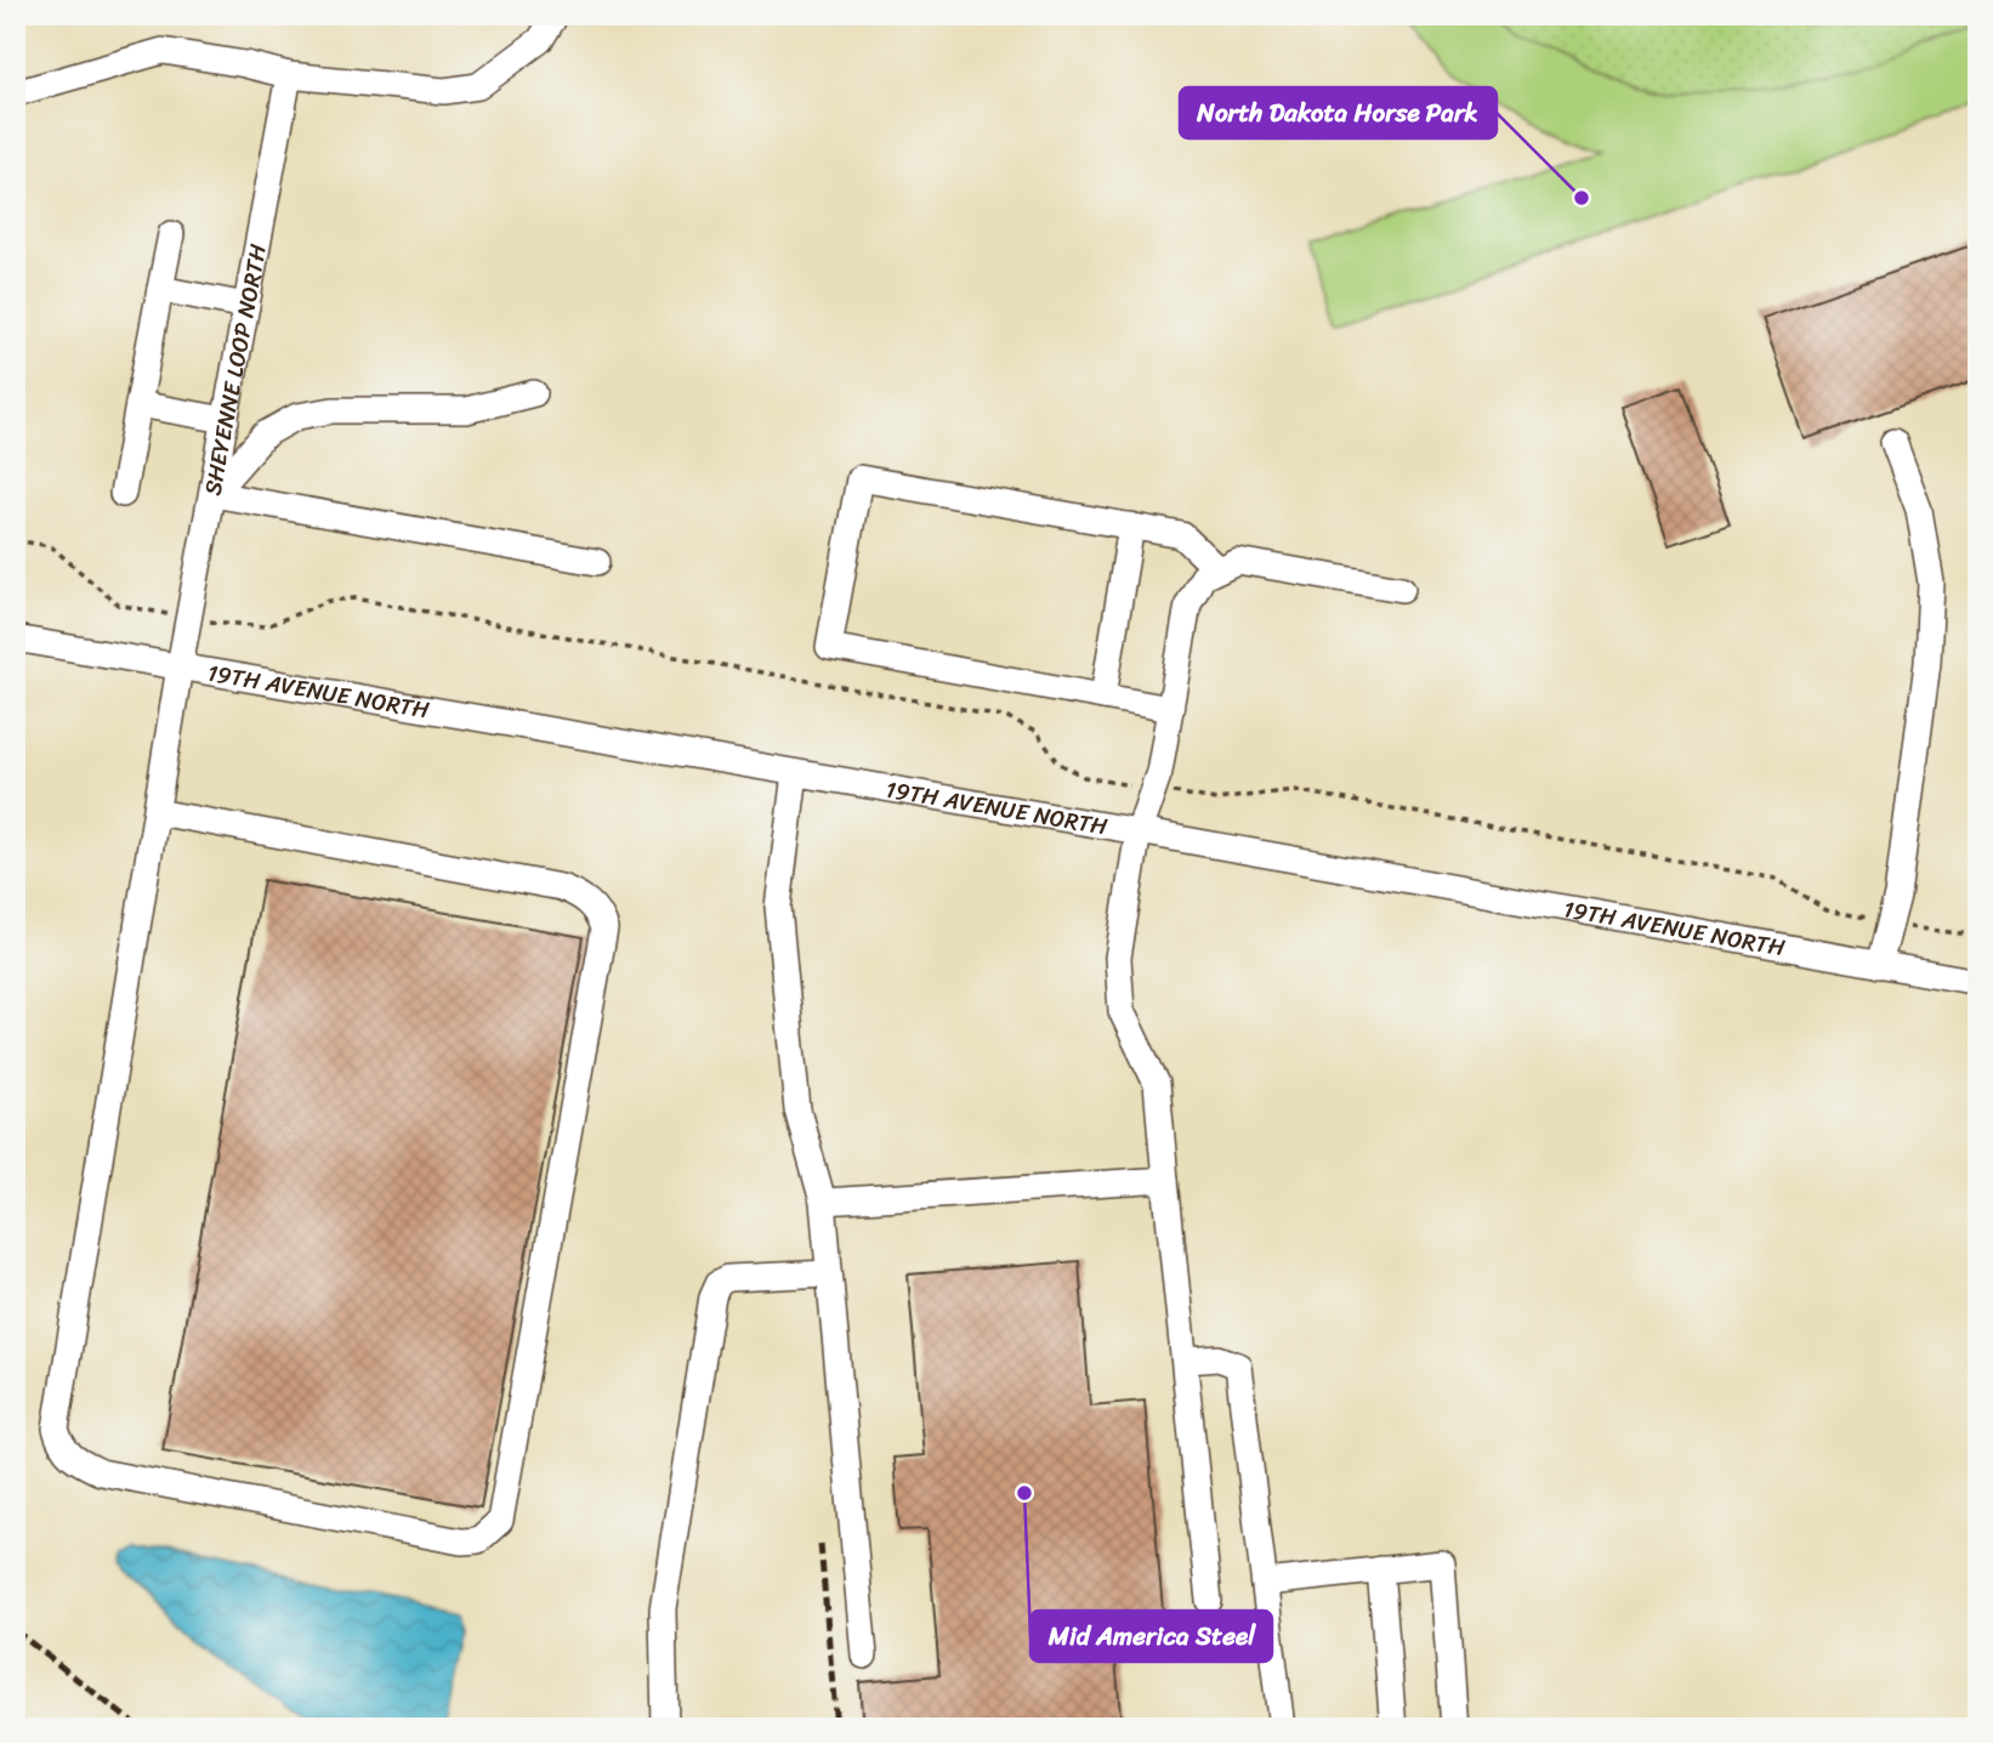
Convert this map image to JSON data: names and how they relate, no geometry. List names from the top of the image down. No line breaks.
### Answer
{"streets":{"street":["SHEYENNE LOOP NORTH","19TH AVENUE NORTH"]},"crossings":[["SHEYENNE LOOP NORTH","19TH AVENUE NORTH"]],"places":["North Dakota Horse Park","Mid America Steel"]}
